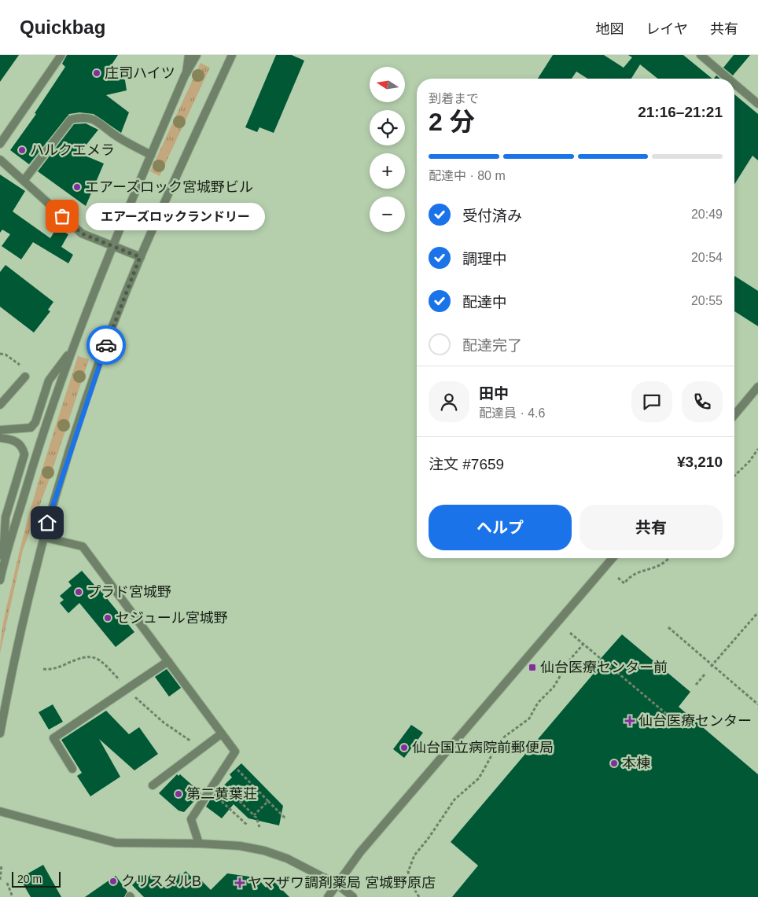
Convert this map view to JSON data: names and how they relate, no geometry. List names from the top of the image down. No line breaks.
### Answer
{"places":{"other":["庄司ハイツ","ハルクエメラ","エアーズロック宮城野ビル","エアーズロックランドリー","プラド宮城野","セジュール宮城野","仙台国立病院前郵便局","本棟","第二黄葉荘","クリスタルB"],"transit":["仙台医療センター前"],"health":["仙台医療センター","ヤマザワ調剤薬局 宮城野原店"]},"scale_bar":"20 m","north":"left","page":{"header":"Quickbag","nav":["地図","レイヤ","共有"],"map_buttons":["+","−"],"heading":["2 分","到着まで","21:16–21:21"],"panel":["田中","配達員 · 4.6","注文 #7659","¥3,210"],"bar":"配達中 · 80 m","list":[["受付済み","20:49"],["調理中","20:54"],["配達中","20:55"],"配達完了"],"bubble":"エアーズロックランドリー","buttons":["ヘルプ","共有"],"scale":"20 m"}}
